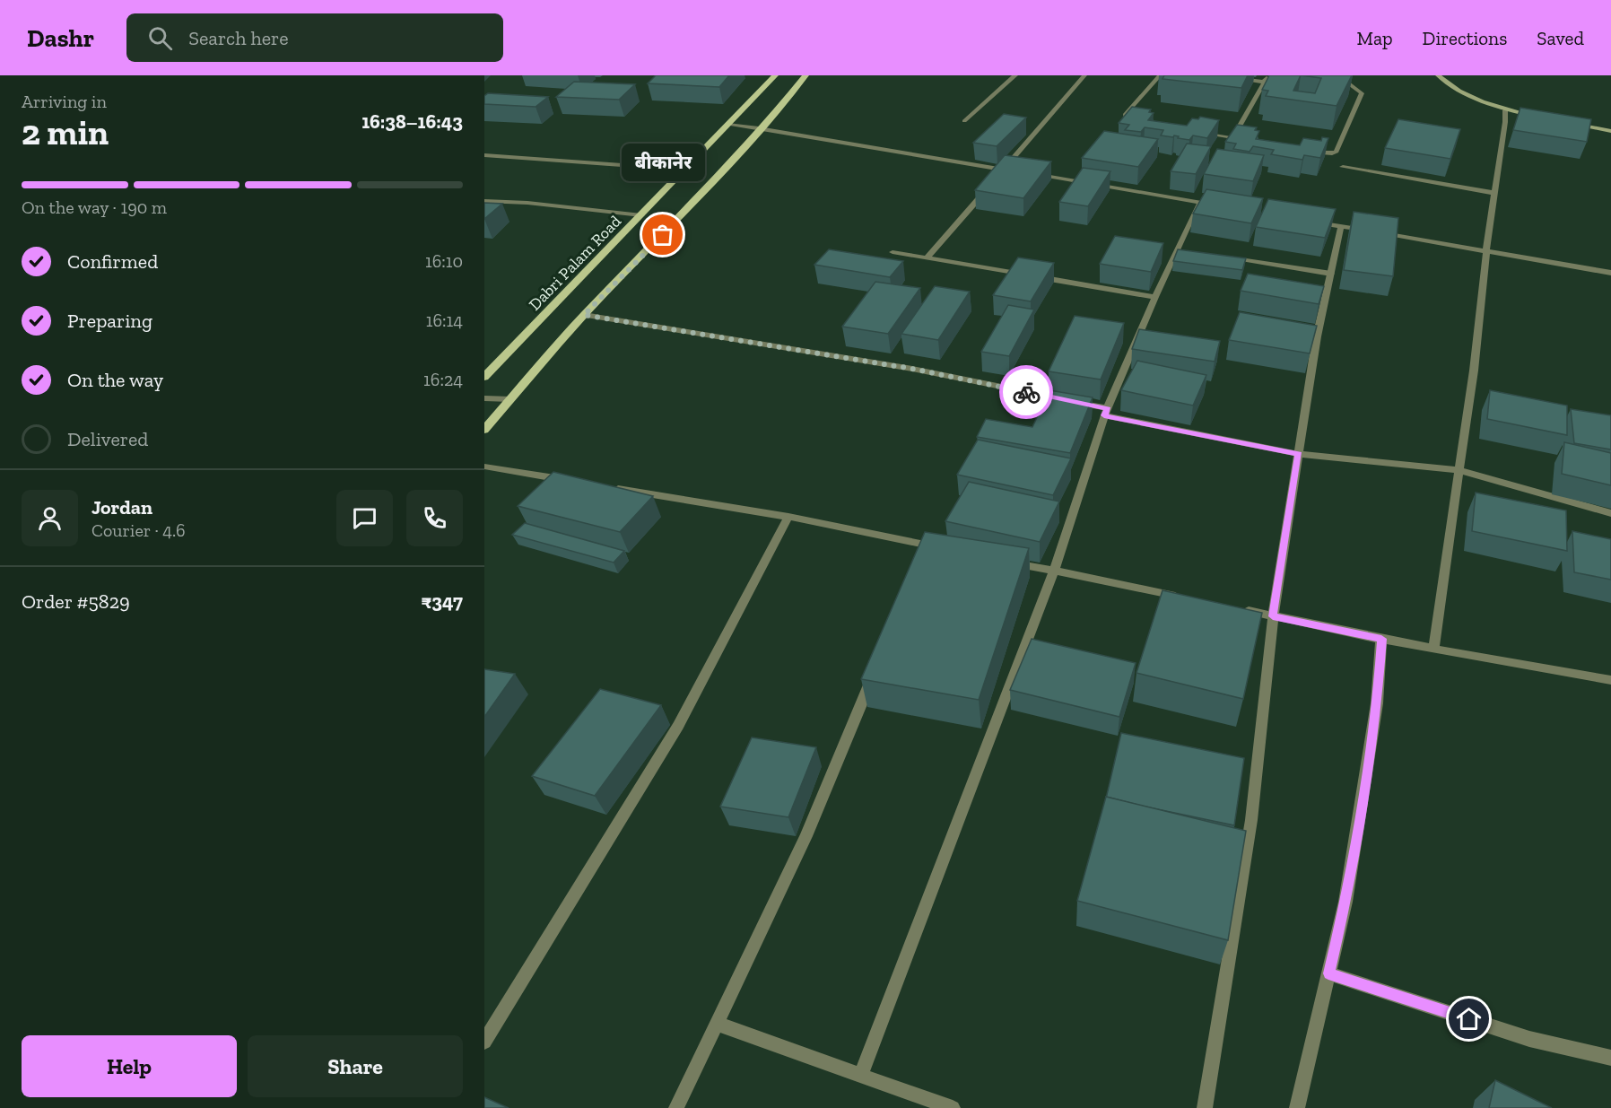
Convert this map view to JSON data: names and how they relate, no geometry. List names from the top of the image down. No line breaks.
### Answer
{"streets":{"main road":["Dabri Palam Road"]},"places":["बीकानेर"],"page":{"header":"Dashr","search":"Search here","nav":["Map","Directions","Saved"],"heading":["2 min","Arriving in","16:38–16:43"],"panel":["Jordan","Courier · 4.6","Order #5829","₹347"],"bubble":"बीकानेर","bar":"On the way · 190 m","list":[["Confirmed","16:10"],["Preparing","16:14"],["On the way","16:24"],"Delivered"],"buttons":["Help","Share"]}}
